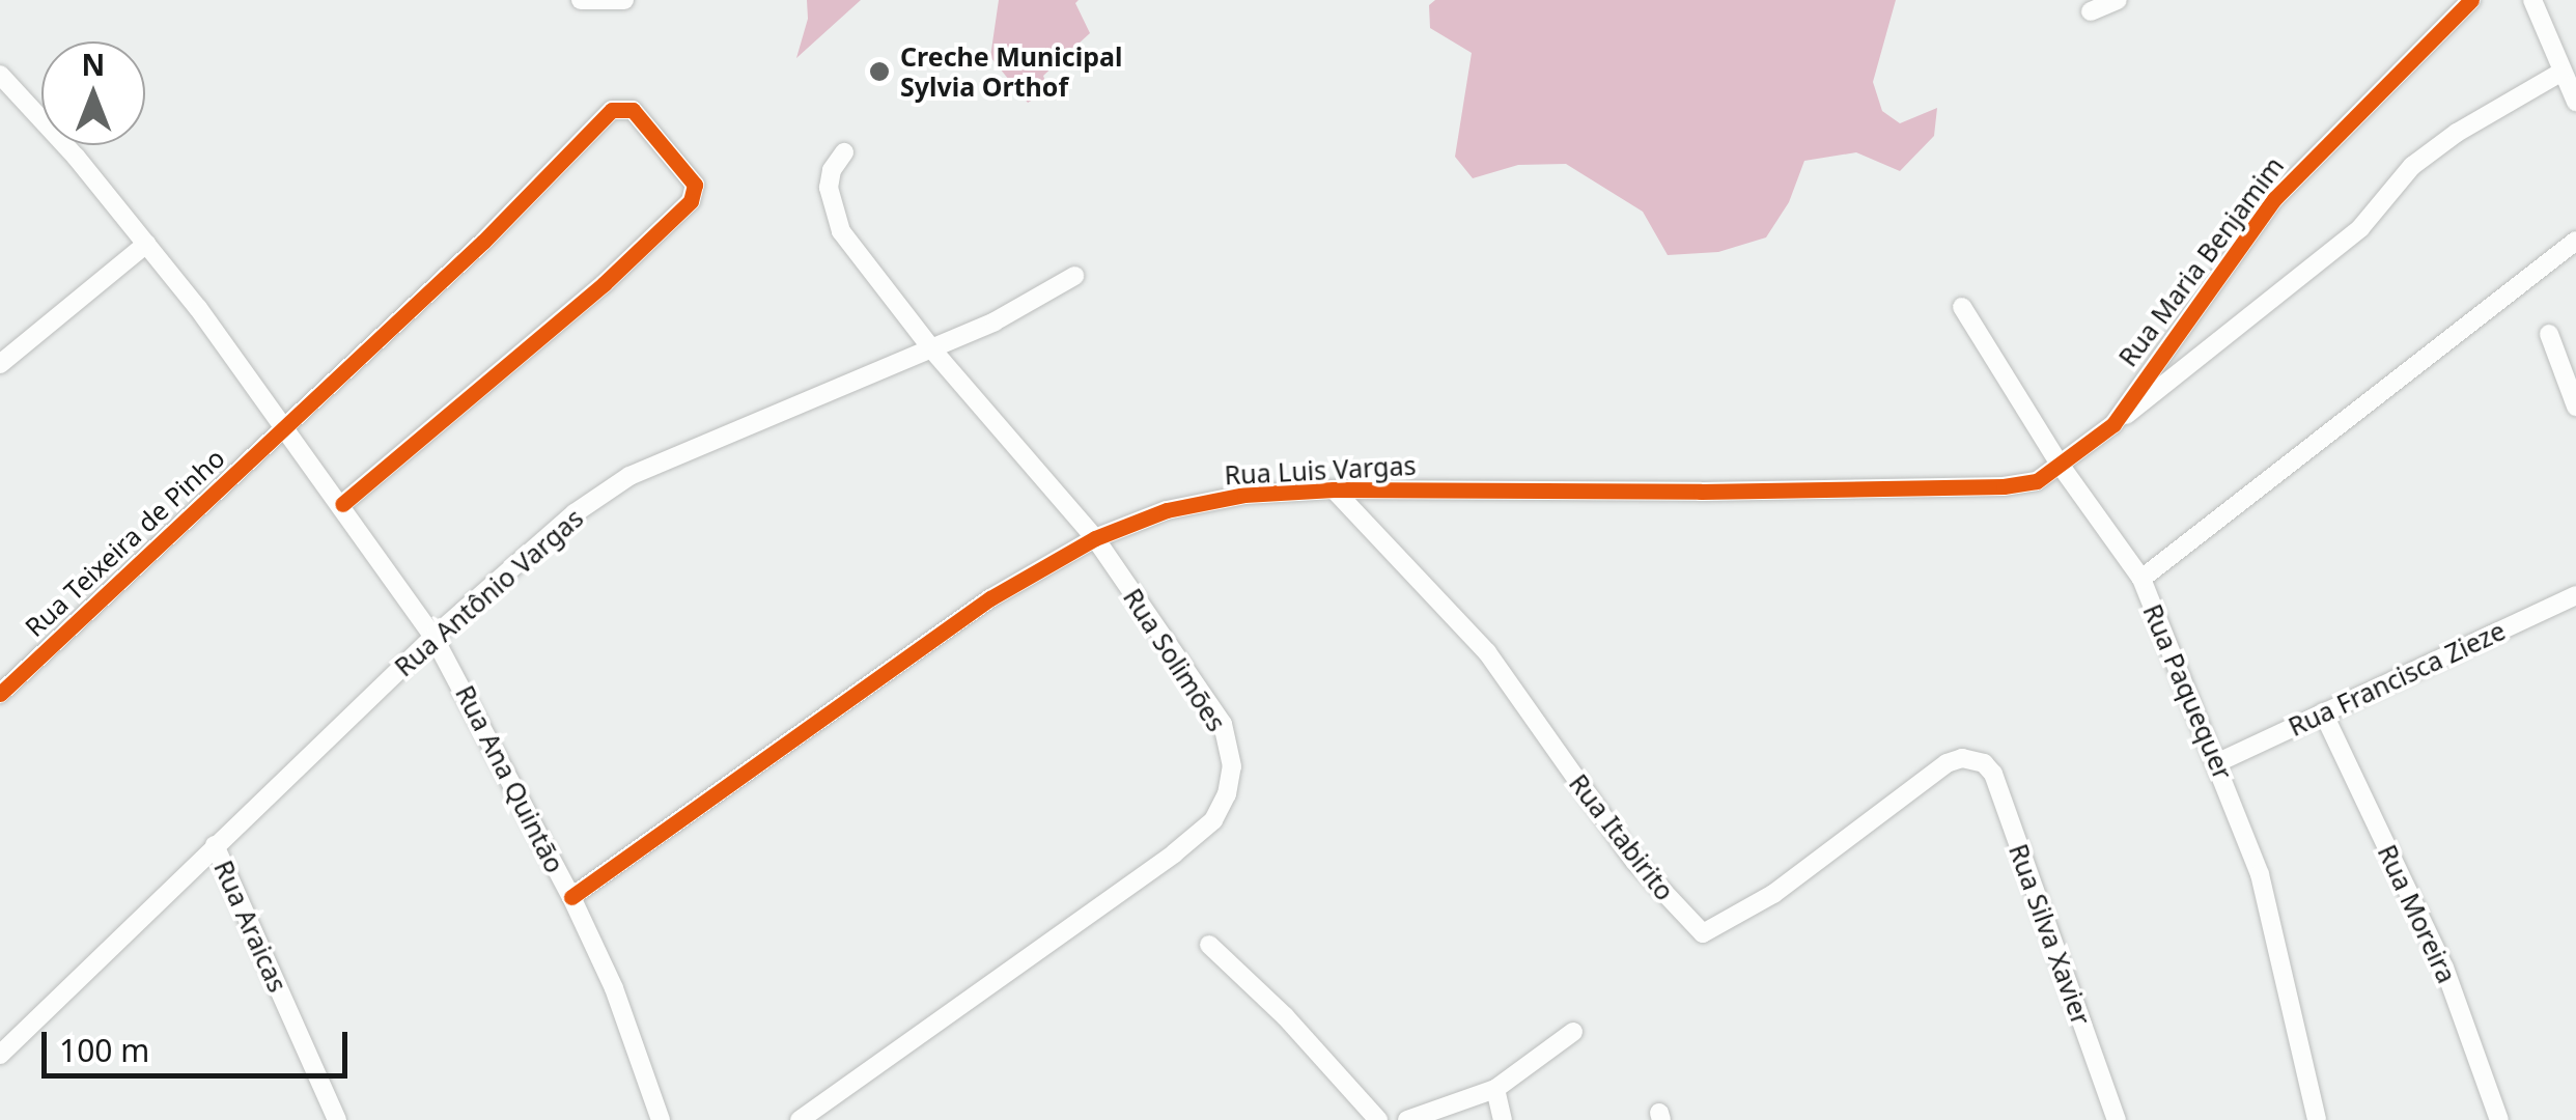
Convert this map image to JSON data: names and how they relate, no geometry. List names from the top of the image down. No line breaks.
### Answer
{"streets":{"street":["Rua Maria Benjamim","Rua Luis Vargas","Rua Teixeira de Pinho","Rua Antônio Vargas","Rua Solimões","Rua Francisca Zieze","Rua Paquequer","Rua Ana Quintão","Rua Itabirito","Rua Moreira","Rua Araicas","Rua Silva Xavier"]},"crossings":[["Rua Maria Benjamim","Rua Luis Vargas"],["Rua Maria Benjamim","Rua Paquequer"],["Rua Luis Vargas","Rua Solimões"],["Rua Luis Vargas","Rua Paquequer"],["Rua Luis Vargas","Rua Ana Quintão"],["Rua Luis Vargas","Rua Itabirito"],["Rua Teixeira de Pinho","Rua Ana Quintão"],["Rua Antônio Vargas","Rua Solimões"],["Rua Antônio Vargas","Rua Ana Quintão"],["Rua Antônio Vargas","Rua Araicas"],["Rua Francisca Zieze","Rua Paquequer"],["Rua Francisca Zieze","Rua Moreira"],["Rua Itabirito","Rua Silva Xavier"]],"places":["Creche Municipal Sylvia Orthof"],"scale_bar":"100 m","north":"top"}
